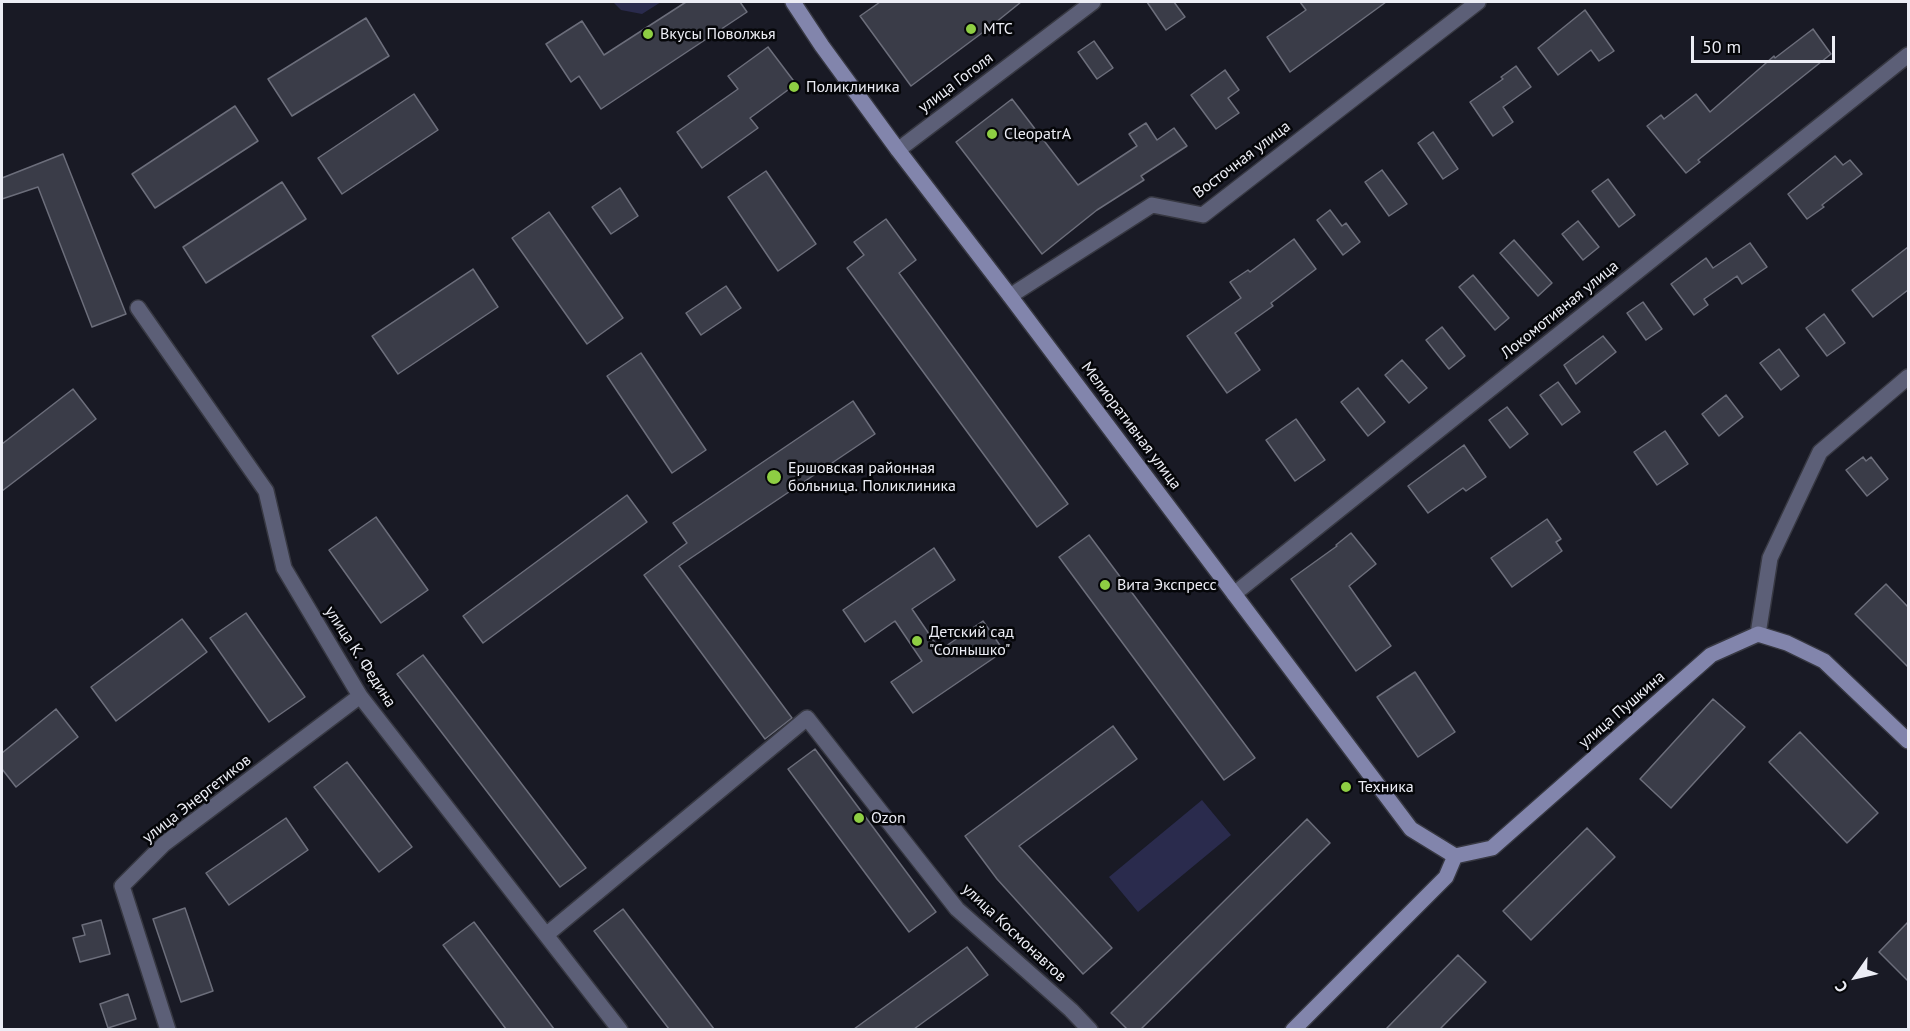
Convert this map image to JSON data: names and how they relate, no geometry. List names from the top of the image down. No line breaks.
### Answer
{"streets":{"main road":["Мелиоративная улица","улица Пушкина"],"street":["улица Гоголя","Восточная улица","Локомотивная улица","улица К. Федина","улица Энергетиков","улица Космонавтов"]},"crossings":[["улица Гоголя","Мелиоративная улица"],["Восточная улица","Мелиоративная улица"],["Локомотивная улица","Мелиоративная улица"],["Мелиоративная улица","улица Пушкина"],["улица К. Федина","улица Энергетиков"],["улица К. Федина","улица Космонавтов"]],"places":["МТС","Вкусы Поволжья","Поликлиника","CleopatrA","Ершовская районная больница. Поликлиника","Вита Экспресс","Детский сад \"Солнышко\"","Техника","Ozon"],"scale_bar":"50 m","north":"bottom left"}
